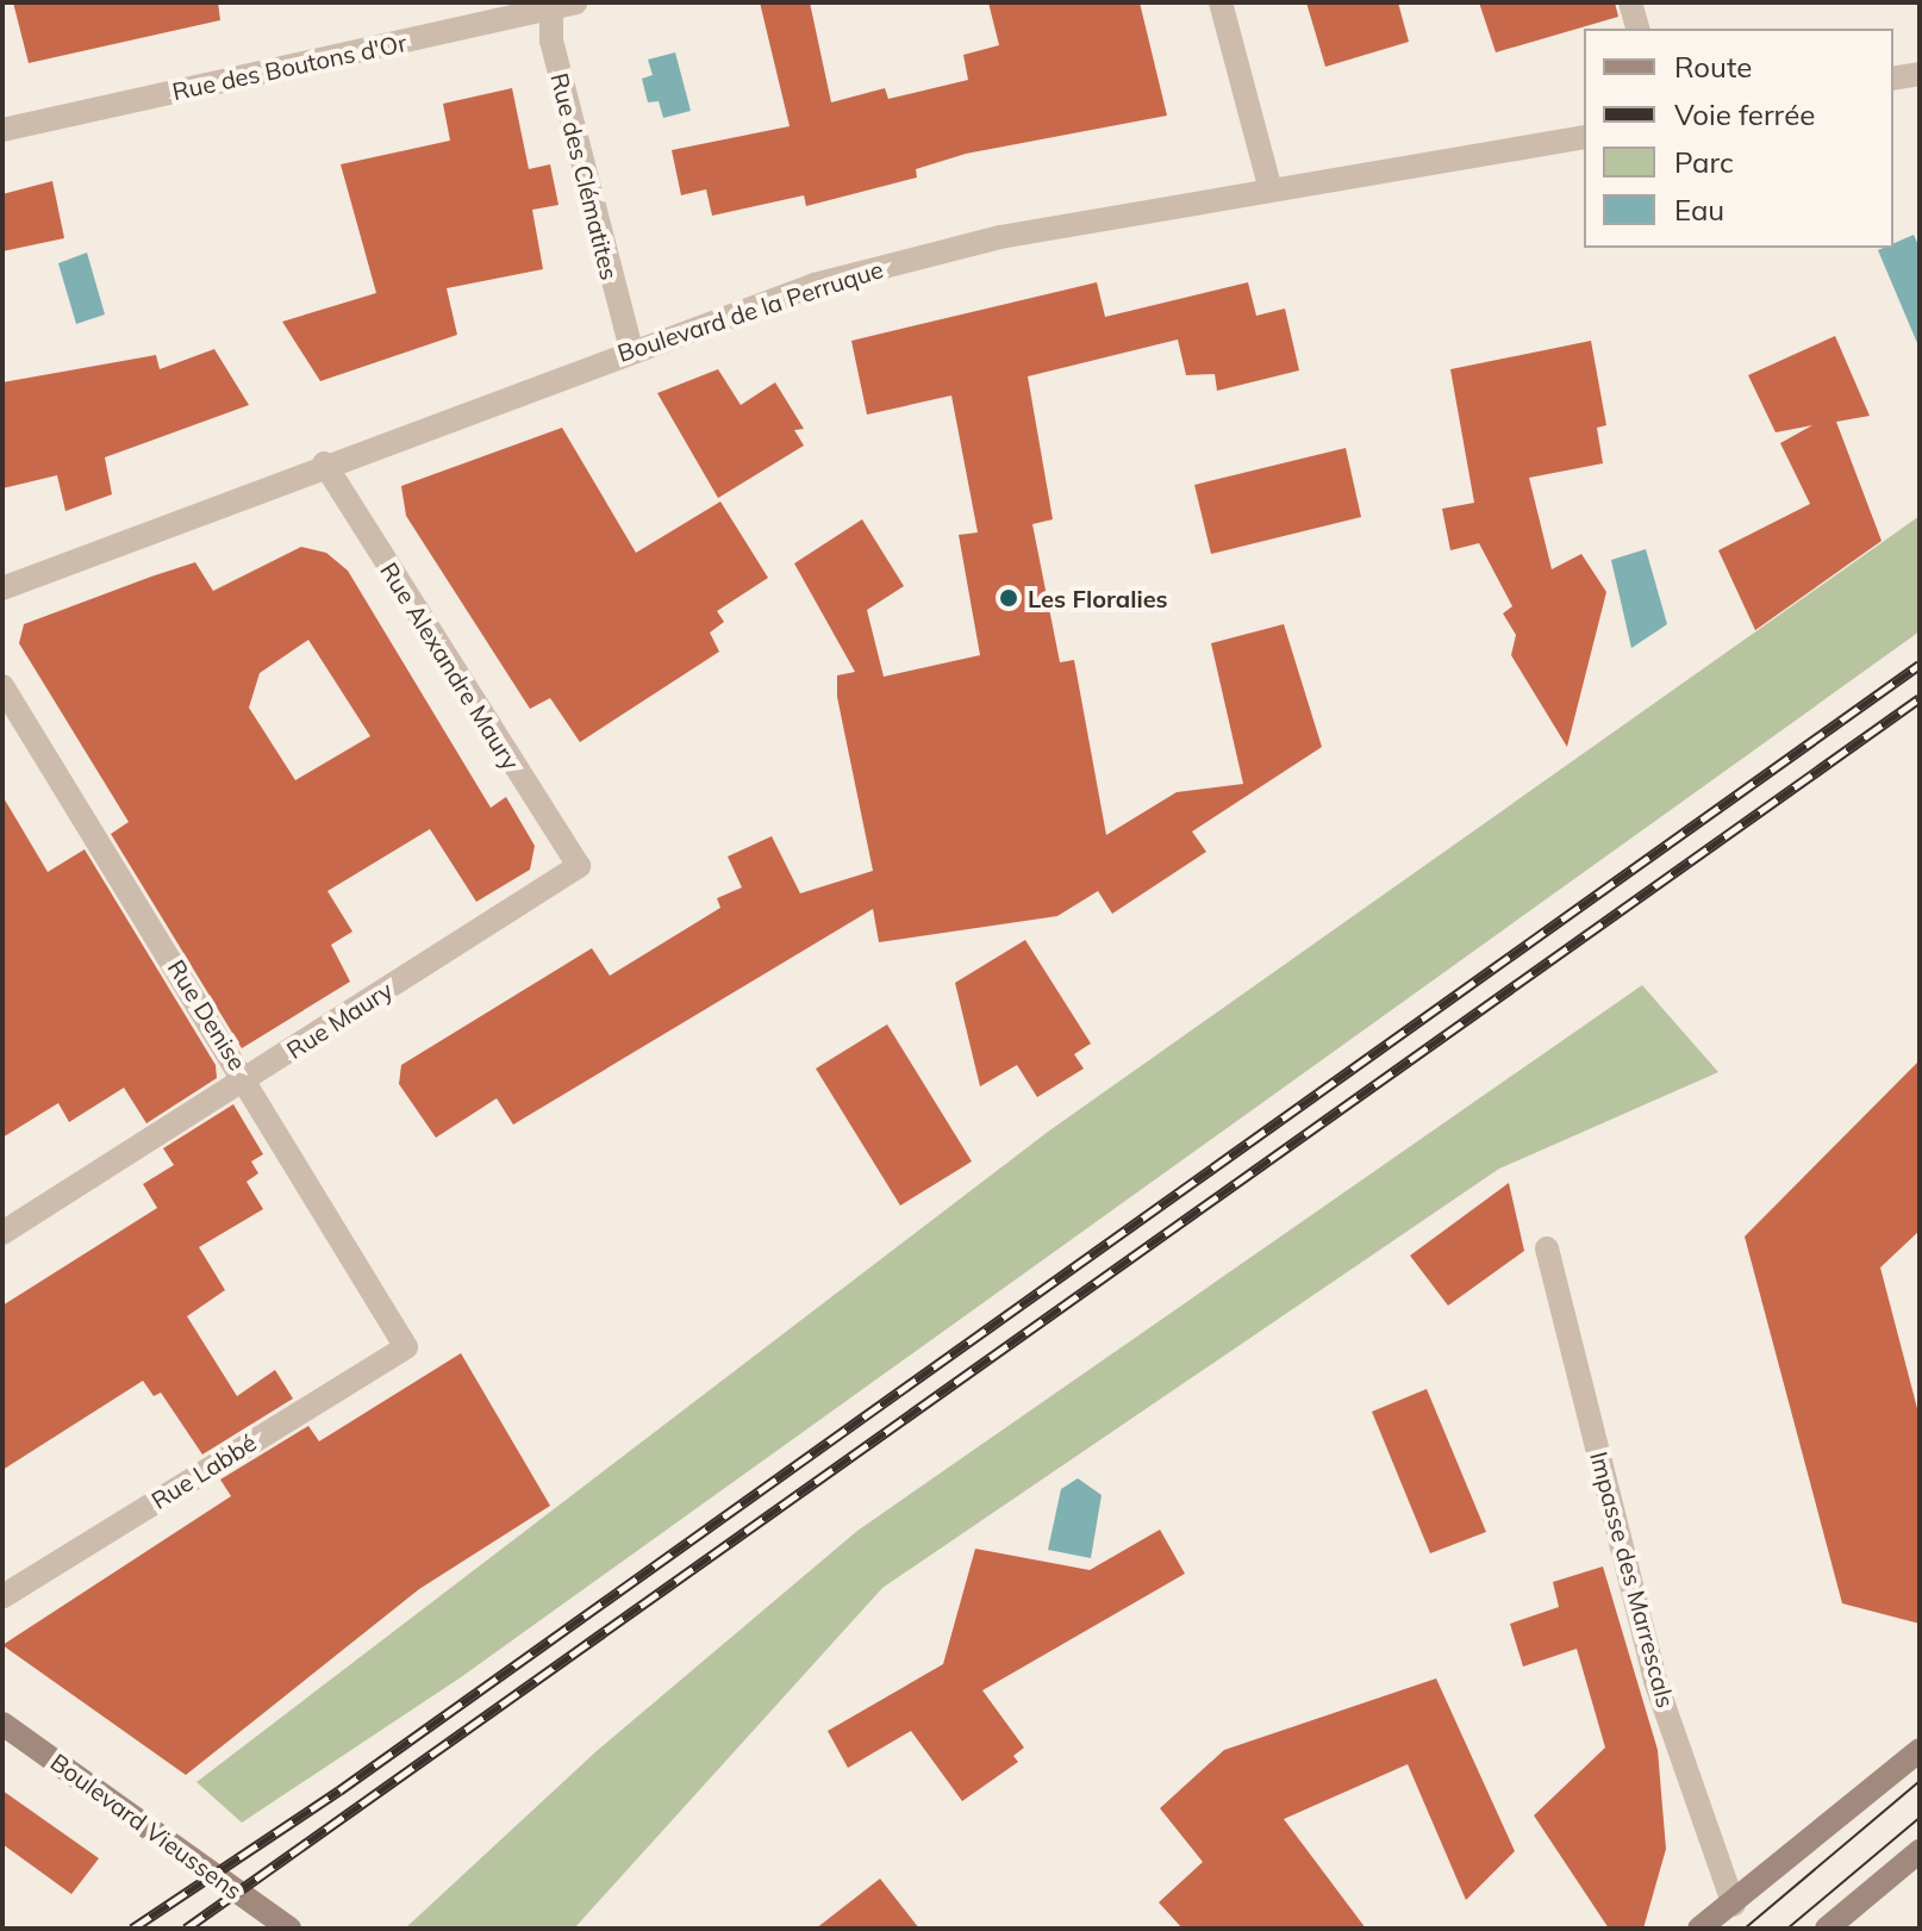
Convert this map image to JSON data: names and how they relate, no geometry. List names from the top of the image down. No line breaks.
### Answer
{"streets":{"street":["Rue des Boutons d'Or","Rue des Clématites","Boulevard de la Perruque","Rue Alexandre Maury","Rue Denise","Rue Maury","Rue Labbé","Impasse des Marrescals","Boulevard Vieussens"]},"crossings":[["Rue des Boutons d'Or","Rue des Clématites"],["Rue des Clématites","Boulevard de la Perruque"],["Boulevard de la Perruque","Rue Alexandre Maury"],["Rue Alexandre Maury","Rue Maury"],["Rue Denise","Rue Maury"],["Rue Denise","Rue Labbé"]],"places":["Les Floralies"],"legend":["Route","Voie ferrée","Parc","Eau"]}
